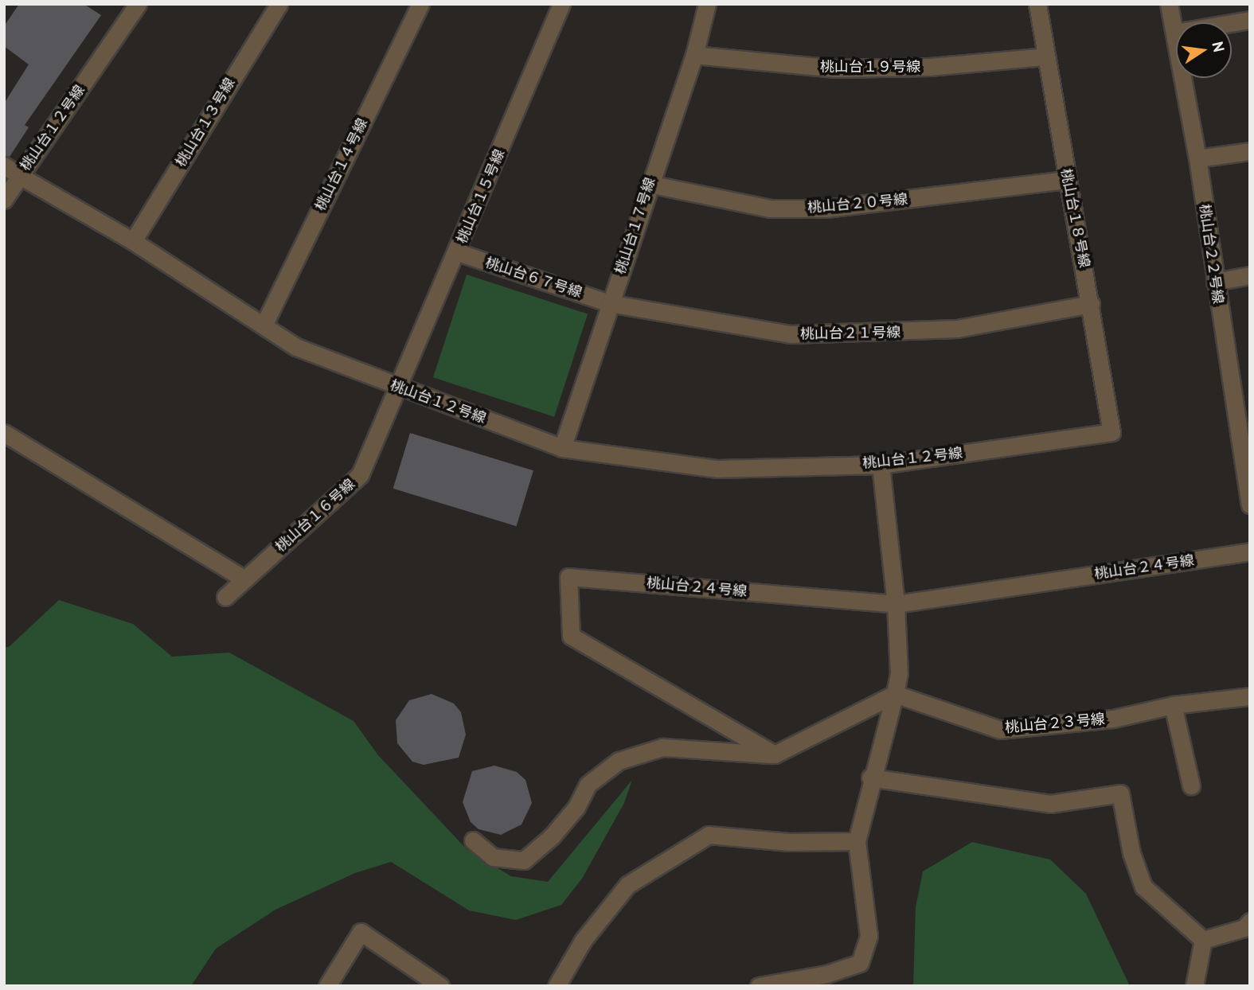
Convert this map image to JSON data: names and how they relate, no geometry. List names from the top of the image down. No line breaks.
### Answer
{"streets":{"street":["桃山台１９号線","桃山台１３号線","桃山台１２号線","桃山台１４号線","桃山台１５号線","桃山台２０号線","桃山台１８号線","桃山台１７号線","桃山台２２号線","桃山台６７号線","桃山台２１号線","桃山台１６号線","桃山台２４号線","桃山台２３号線"]},"crossings":[["桃山台１９号線","桃山台１８号線"],["桃山台１９号線","桃山台１７号線"],["桃山台１３号線","桃山台１２号線"],["桃山台１２号線","桃山台１４号線"],["桃山台１２号線","桃山台１５号線"],["桃山台１２号線","桃山台１８号線"],["桃山台１２号線","桃山台１７号線"],["桃山台１２号線","桃山台１６号線"],["桃山台１５号線","桃山台６７号線"],["桃山台１５号線","桃山台１６号線"],["桃山台２０号線","桃山台１８号線"],["桃山台２０号線","桃山台１７号線"],["桃山台１８号線","桃山台２１号線"],["桃山台１７号線","桃山台６７号線"],["桃山台１７号線","桃山台２１号線"],["桃山台６７号線","桃山台２１号線"]],"north":"right"}
